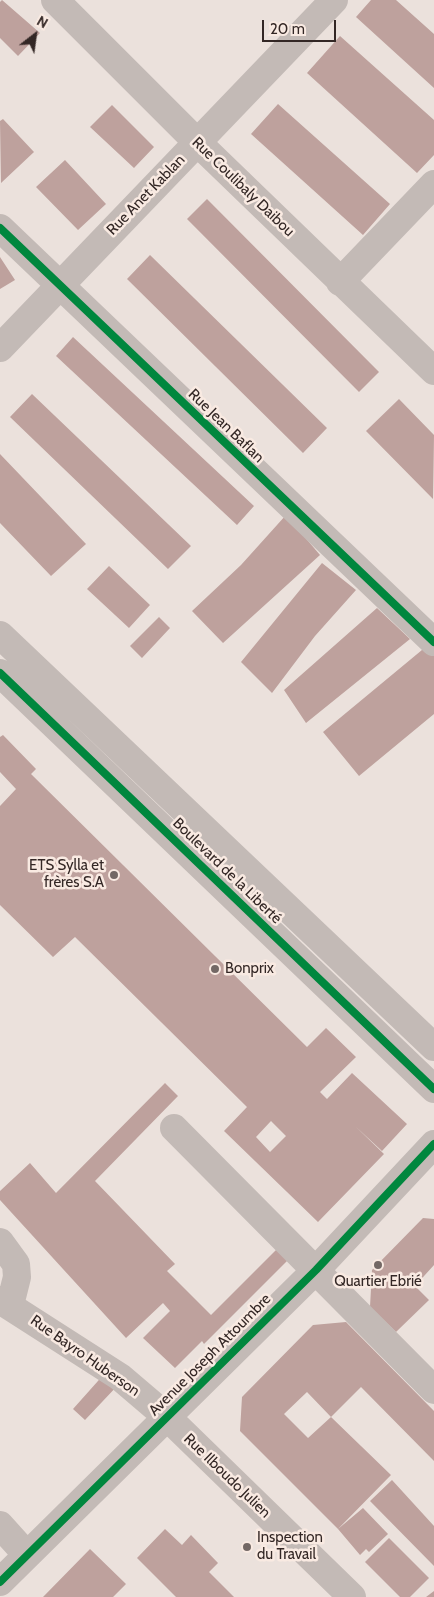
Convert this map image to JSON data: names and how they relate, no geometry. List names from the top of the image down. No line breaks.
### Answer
{"streets":{"street":["Rue Coulibaly Daibou","Rue Anet Kablan","Rue Jean Baflan","Boulevard de la Liberté","Avenue Joseph Attoumbre","Rue Bayro Huberson","Rue Ilboudo Julien"]},"crossings":[["Rue Coulibaly Daibou","Rue Anet Kablan"],["Rue Anet Kablan","Rue Jean Baflan"],["Avenue Joseph Attoumbre","Rue Bayro Huberson"],["Avenue Joseph Attoumbre","Rue Ilboudo Julien"],["Rue Bayro Huberson","Rue Ilboudo Julien"]],"places":["ETS Sylla et frères S.A","Bonprix","Quartier Ebrié","Inspection du Travail"],"scale_bar":"20 m","north":"top right"}
